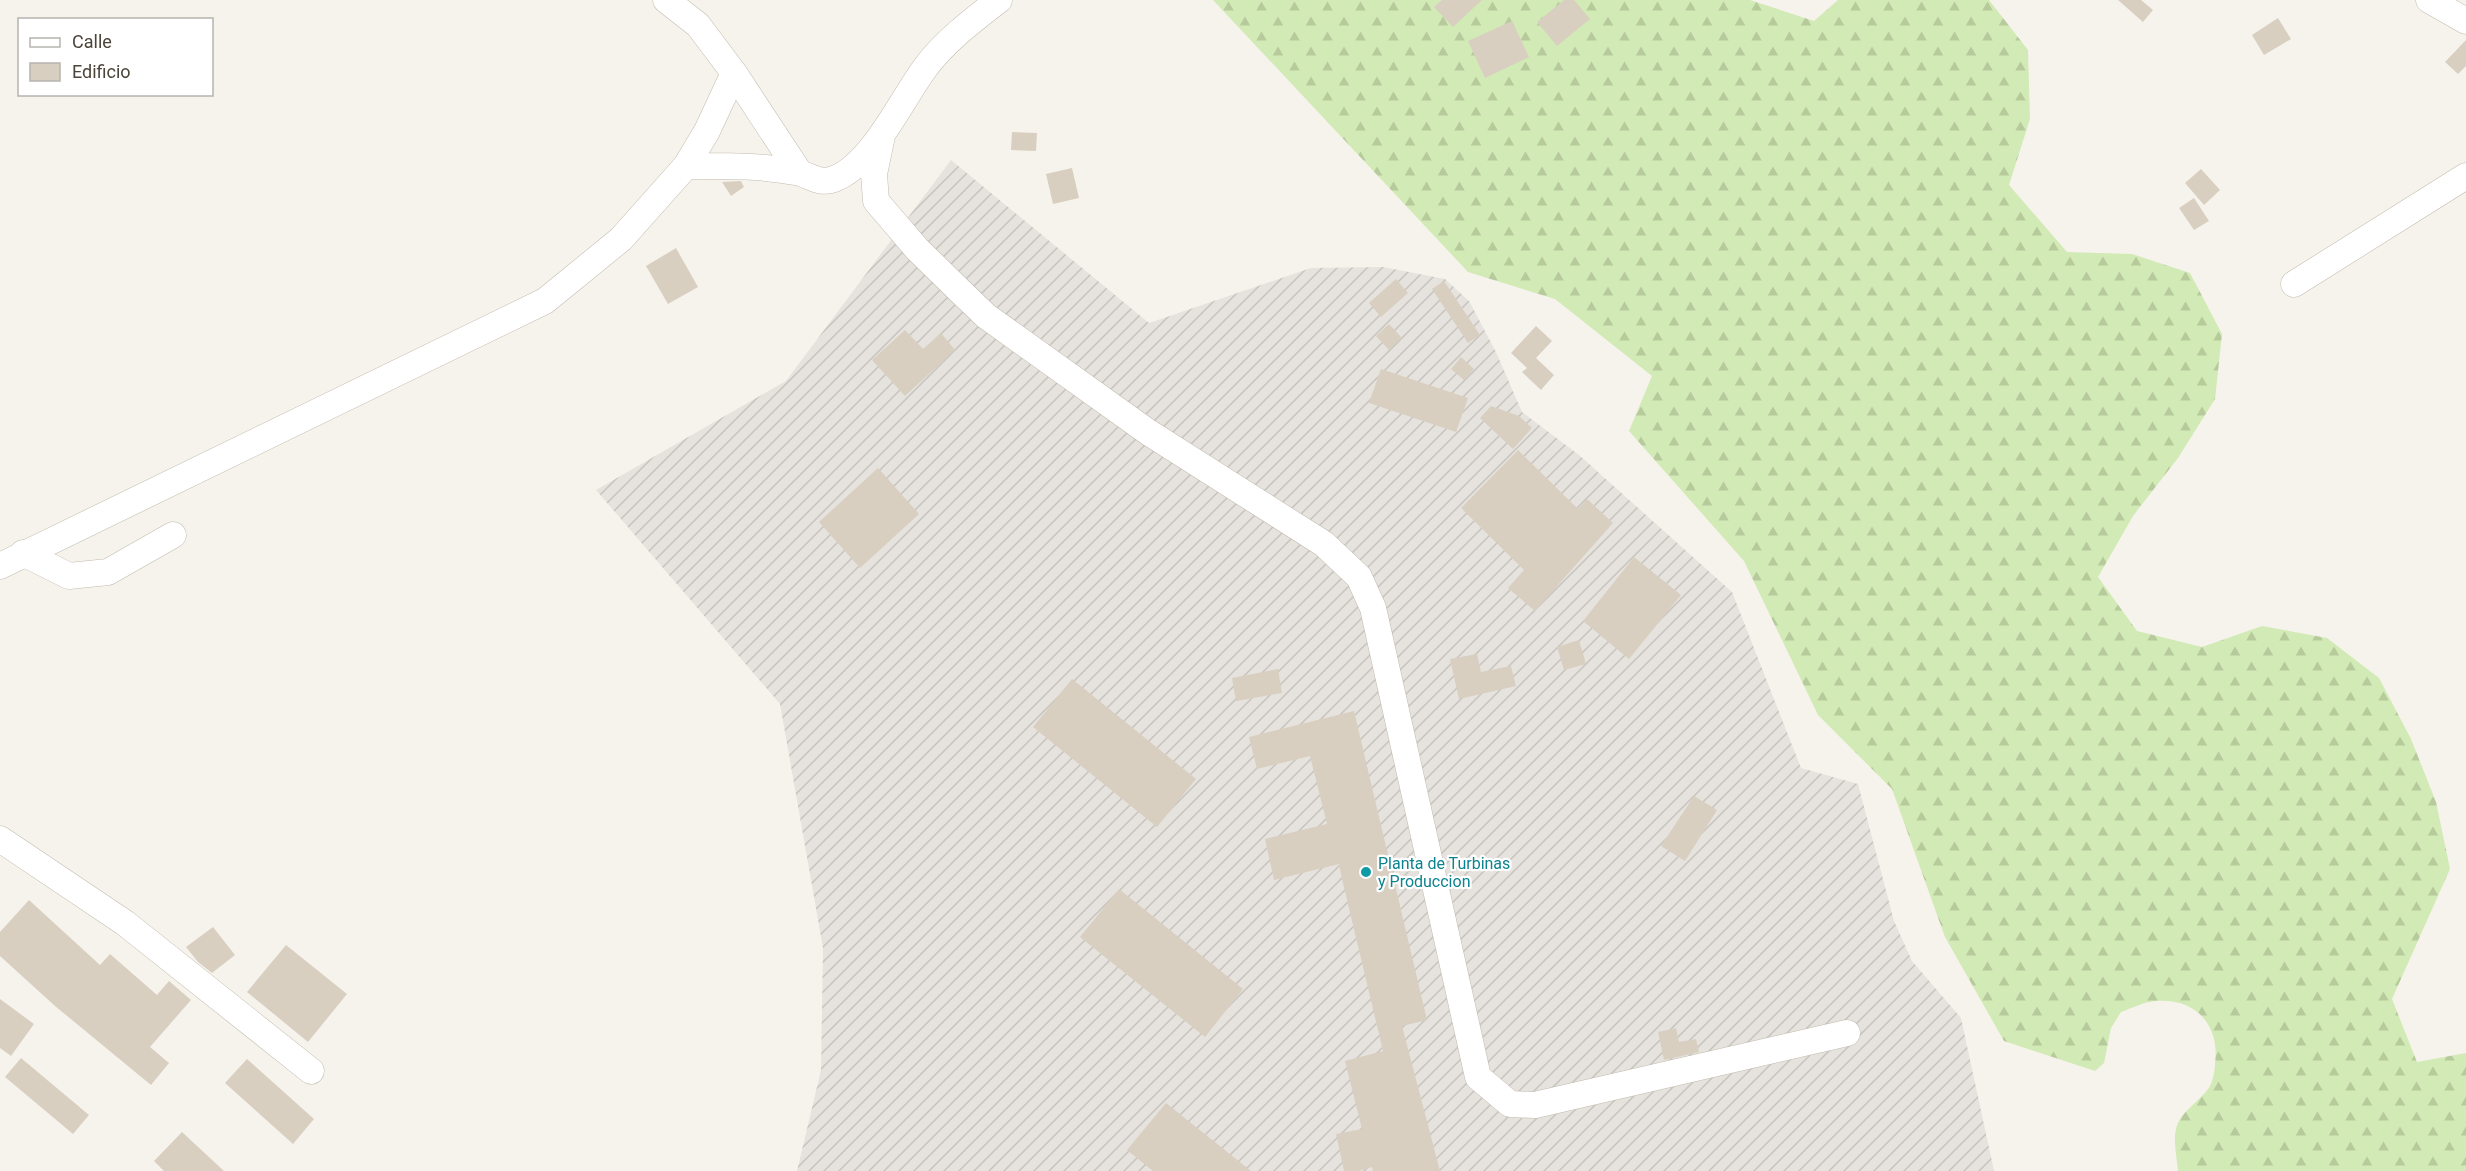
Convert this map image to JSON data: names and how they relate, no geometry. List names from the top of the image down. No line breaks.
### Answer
{"places":["Planta de Turbinas y Produccion"],"legend":["Calle","Edificio"]}
